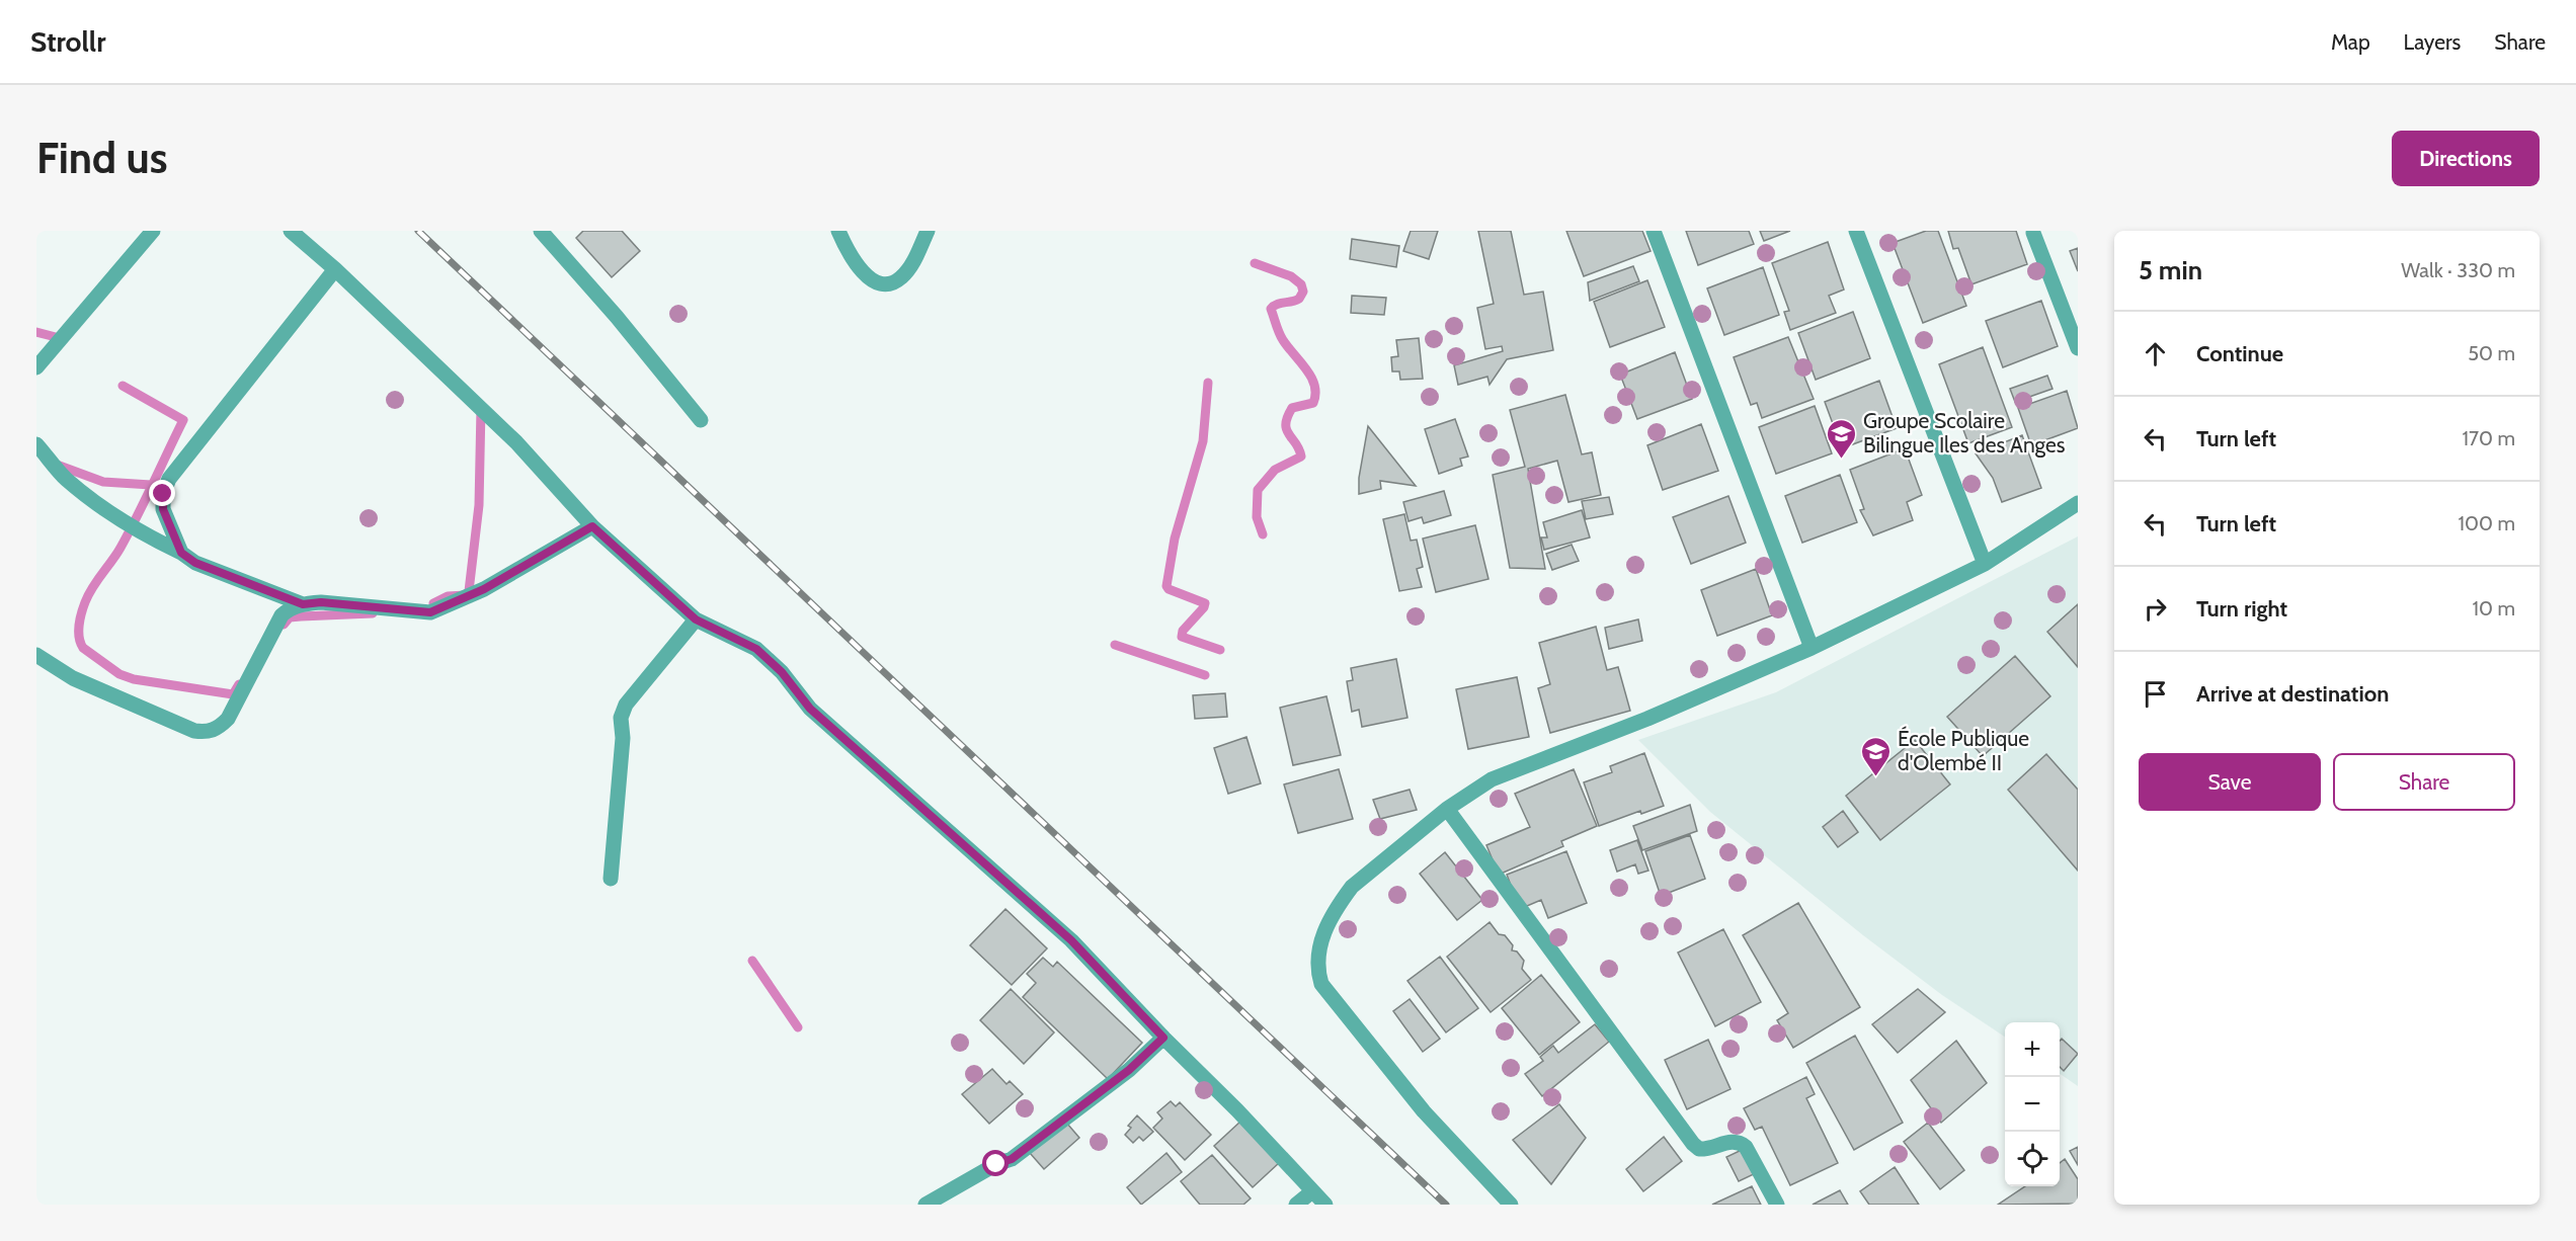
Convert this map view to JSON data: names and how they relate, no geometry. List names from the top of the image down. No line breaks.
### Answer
{"places":{"school or university":["Groupe Scolaire Bilingue Iles des Anges","École Publique d'Olembé II"]},"page":{"header":"Strollr","nav":["Map","Layers","Share"],"buttons":["Directions",["Save","Share"]],"title":"Find us","heading":["5 min","Walk · 330 m"],"list":[["Continue","50 m"],["Turn left","170 m"],["Turn left","100 m"],["Turn right","10 m"],"Arrive at destination"],"map_buttons":["+","−"]}}
